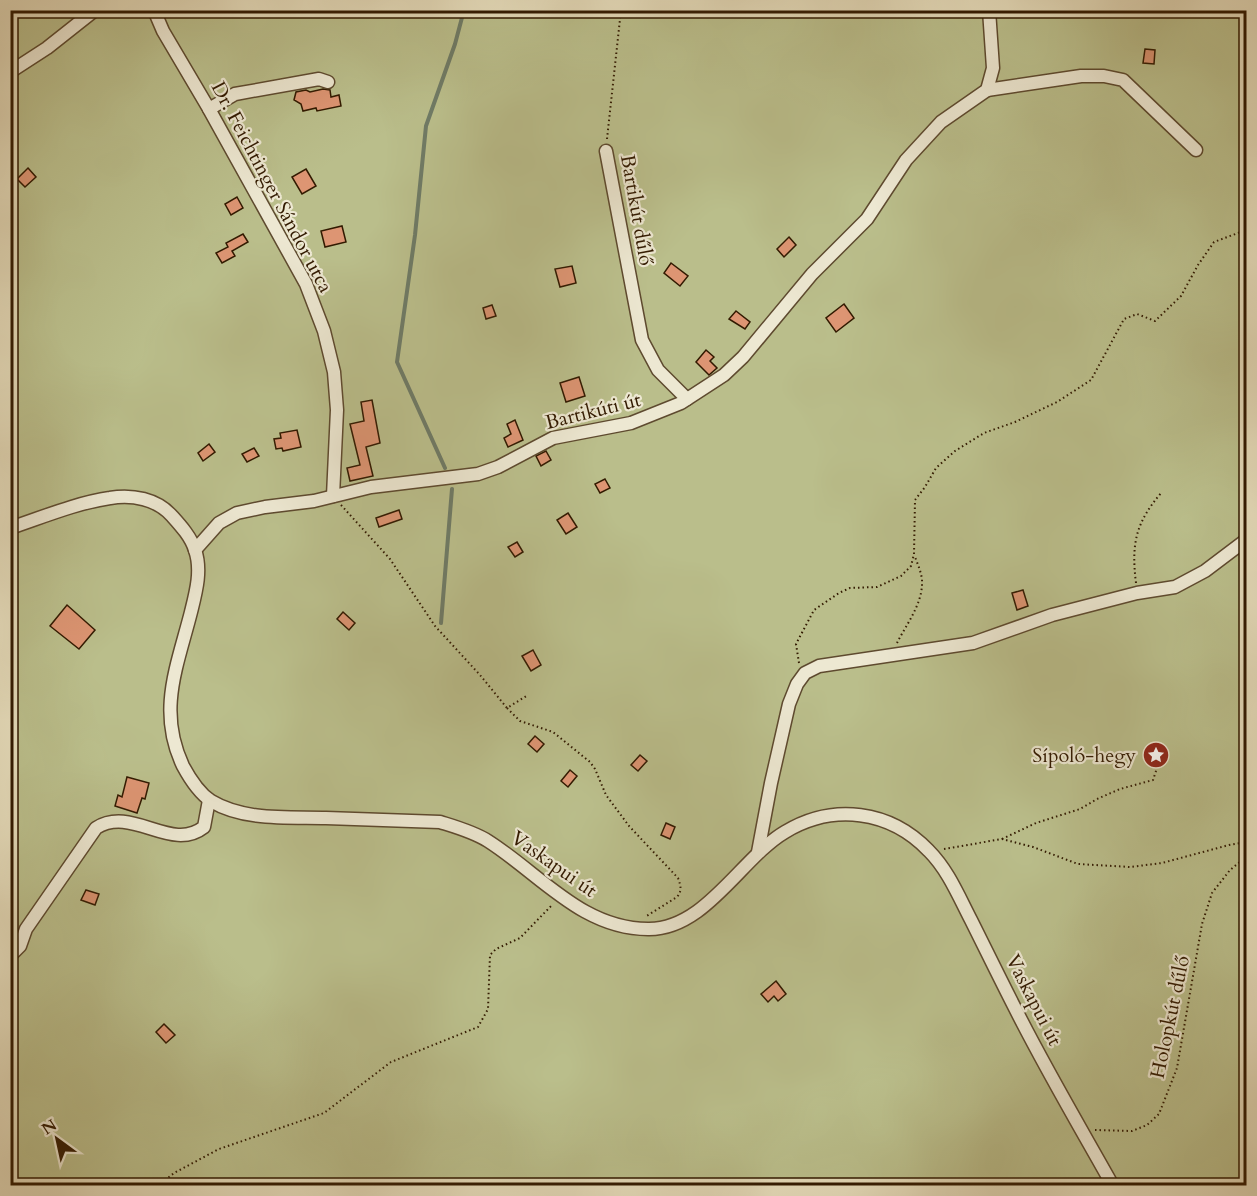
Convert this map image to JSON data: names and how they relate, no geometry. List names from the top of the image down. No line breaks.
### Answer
{"streets":{"street":["Dr. Feichtinger Sándor utca","Bartikút dűlő","Bartikúti út","Vaskapui út"],"path":["Holopkút dűlő"]},"crossings":[["Dr. Feichtinger Sándor utca","Bartikúti út"],["Bartikút dűlő","Bartikúti út"],["Bartikúti út","Vaskapui út"],["Vaskapui út","Holopkút dűlő"]],"places":{"place":["Sípoló-hegy"]},"north":"top left"}
